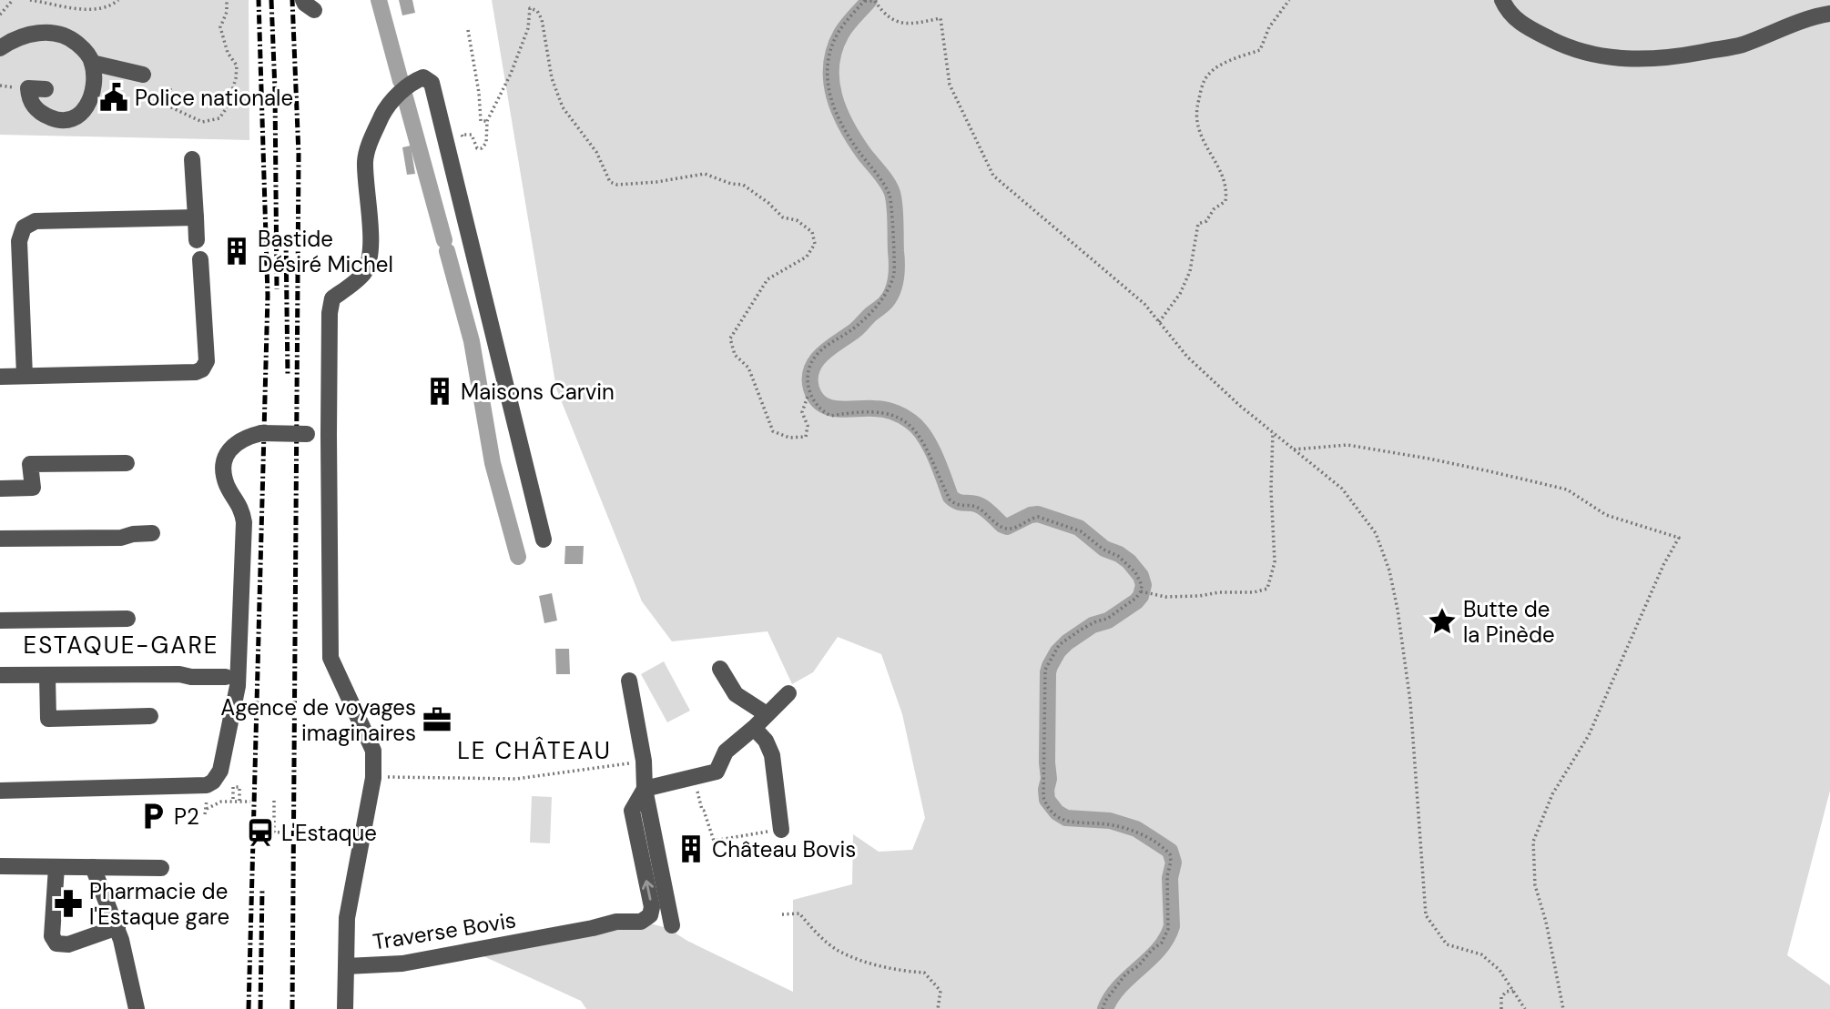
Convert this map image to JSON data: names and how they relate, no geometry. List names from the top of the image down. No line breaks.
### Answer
{"streets":{"street":["Traverse Bovis"]},"districts":["ESTAQUE-GARE","LE CHÂTEAU"],"places":{"public building":["Police nationale"],"building":["Bastide Désiré Michel","Maisons Carvin","Château Bovis"],"place":["Butte de la Pinède"],"office":["Agence de voyages imaginaires"],"parking":["P2"],"station":["L'Estaque"],"pharmacy":["Pharmacie de l'Estaque gare"]}}
